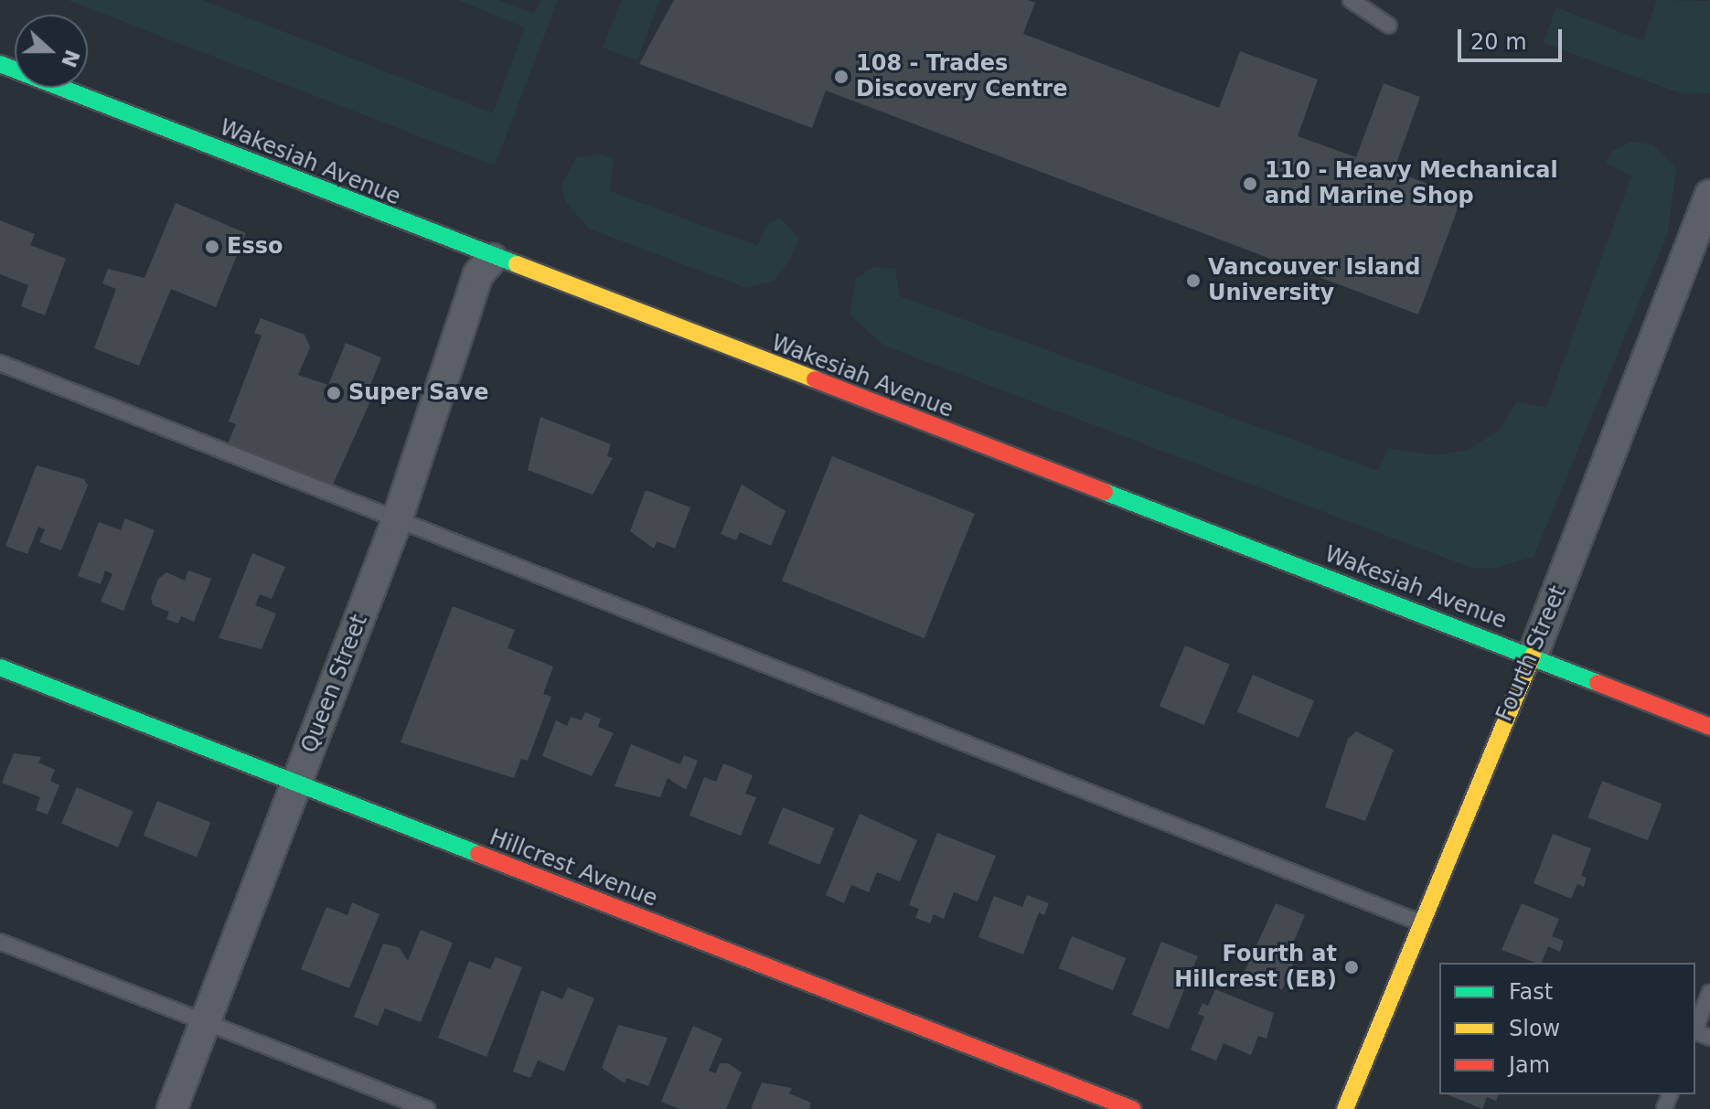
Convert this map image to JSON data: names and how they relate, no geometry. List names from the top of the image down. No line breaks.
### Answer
{"streets":{"main road":["Wakesiah Avenue","Fourth Street","Hillcrest Avenue"],"street":["Queen Street"]},"crossings":[["Wakesiah Avenue","Fourth Street"],["Wakesiah Avenue","Queen Street"],["Queen Street","Hillcrest Avenue"]],"places":["108 - Trades Discovery Centre","110 - Heavy Mechanical and Marine Shop","Esso","Vancouver Island University","Super Save","Fourth at Hillcrest (EB)"],"legend":["Fast","Slow","Jam"],"scale_bar":"20 m","north":"right"}
